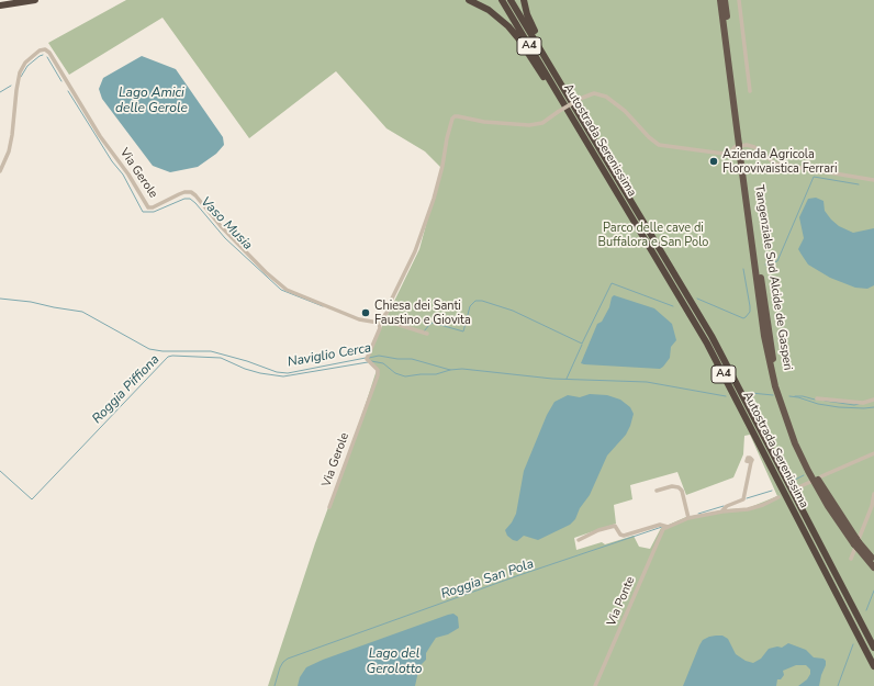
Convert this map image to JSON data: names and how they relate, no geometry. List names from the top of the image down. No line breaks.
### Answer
{"streets":{"highway":["A4","Autostrada Serenissima","Tangenziale Sud Alcide de Gasperi"],"street":["Via Gerole","Via Ponte"]},"water":["Lago Amici delle Gerole","Vaso Musia","Naviglio Cerca","Roggia Piffiona","Roggia San Pola","Lago del Gerolotto"],"parks":["Parco delle cave di Buffalora e San Polo"],"places":["Azienda Agricola Florovivaistica Ferrari","Chiesa dei Santi Faustino e Giovita"]}
